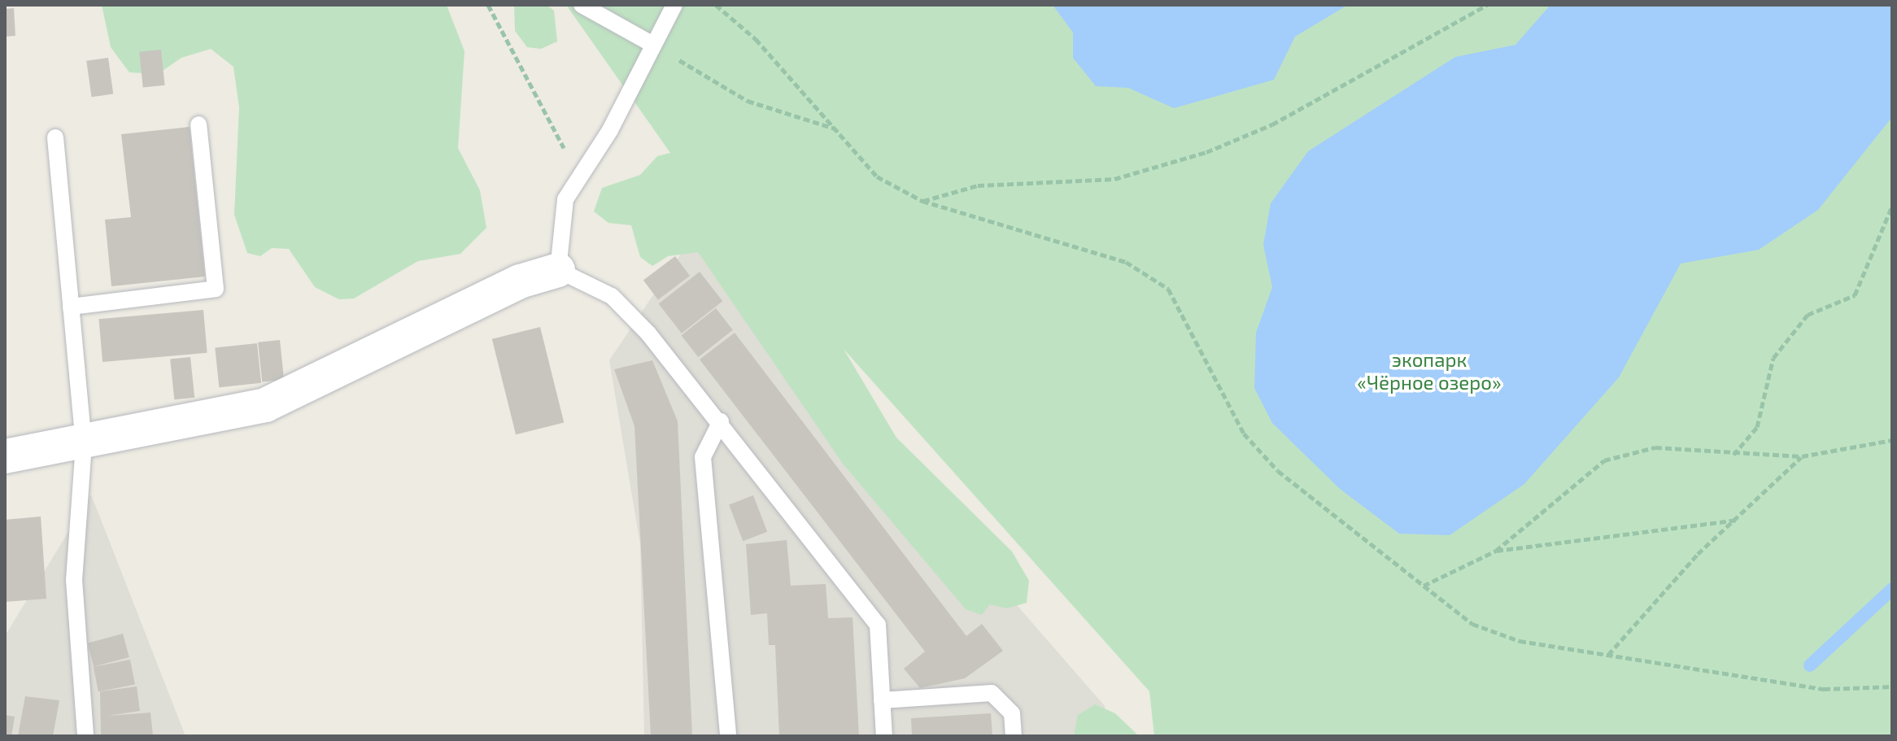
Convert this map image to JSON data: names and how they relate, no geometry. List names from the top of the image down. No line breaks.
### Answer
{"parks":["экопарк «Чёрное озеро»"]}
